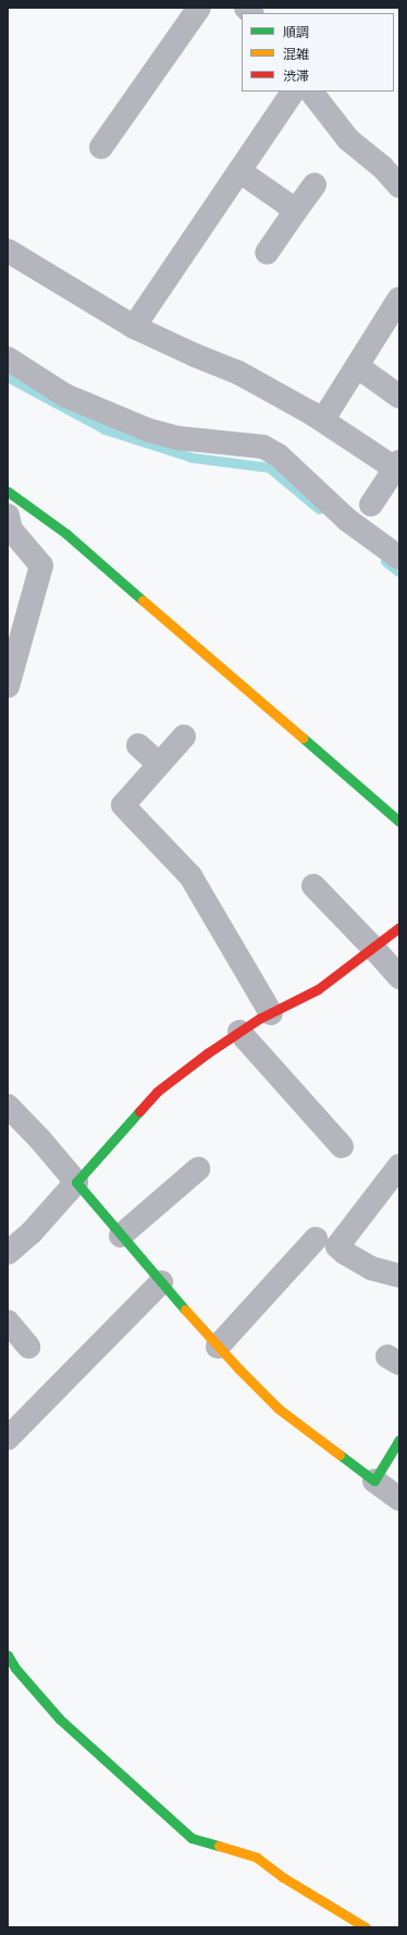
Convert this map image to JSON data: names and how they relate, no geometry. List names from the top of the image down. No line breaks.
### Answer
{"legend":["順調","混雑","渋滞"]}
